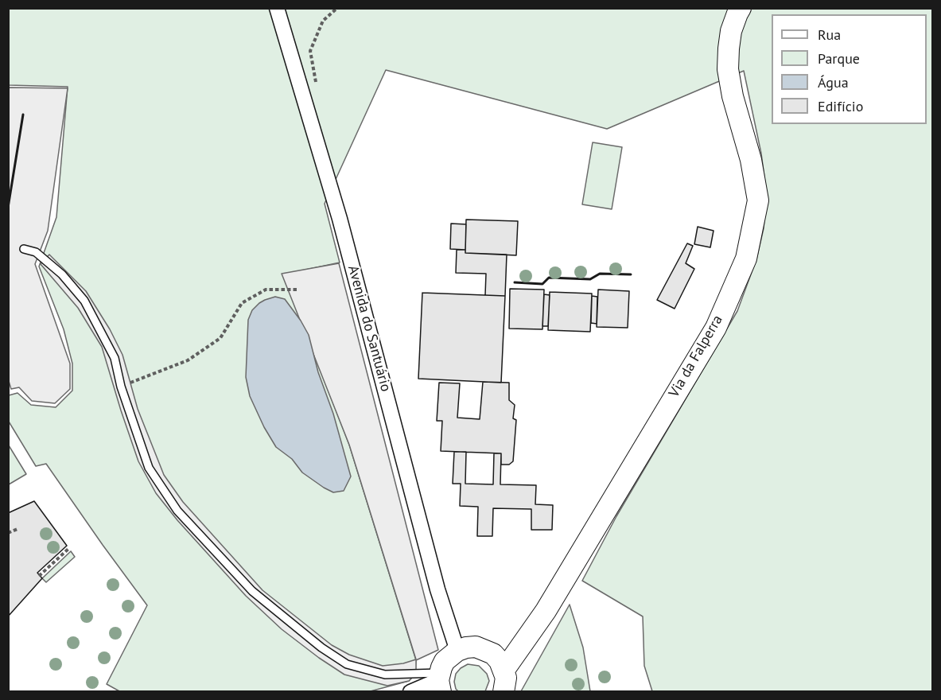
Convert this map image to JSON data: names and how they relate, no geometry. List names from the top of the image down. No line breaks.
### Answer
{"streets":{"main road":["Via da Falperra"],"street":["Avenida do Santuário"]},"legend":["Rua","Parque","Água","Edifício"]}
